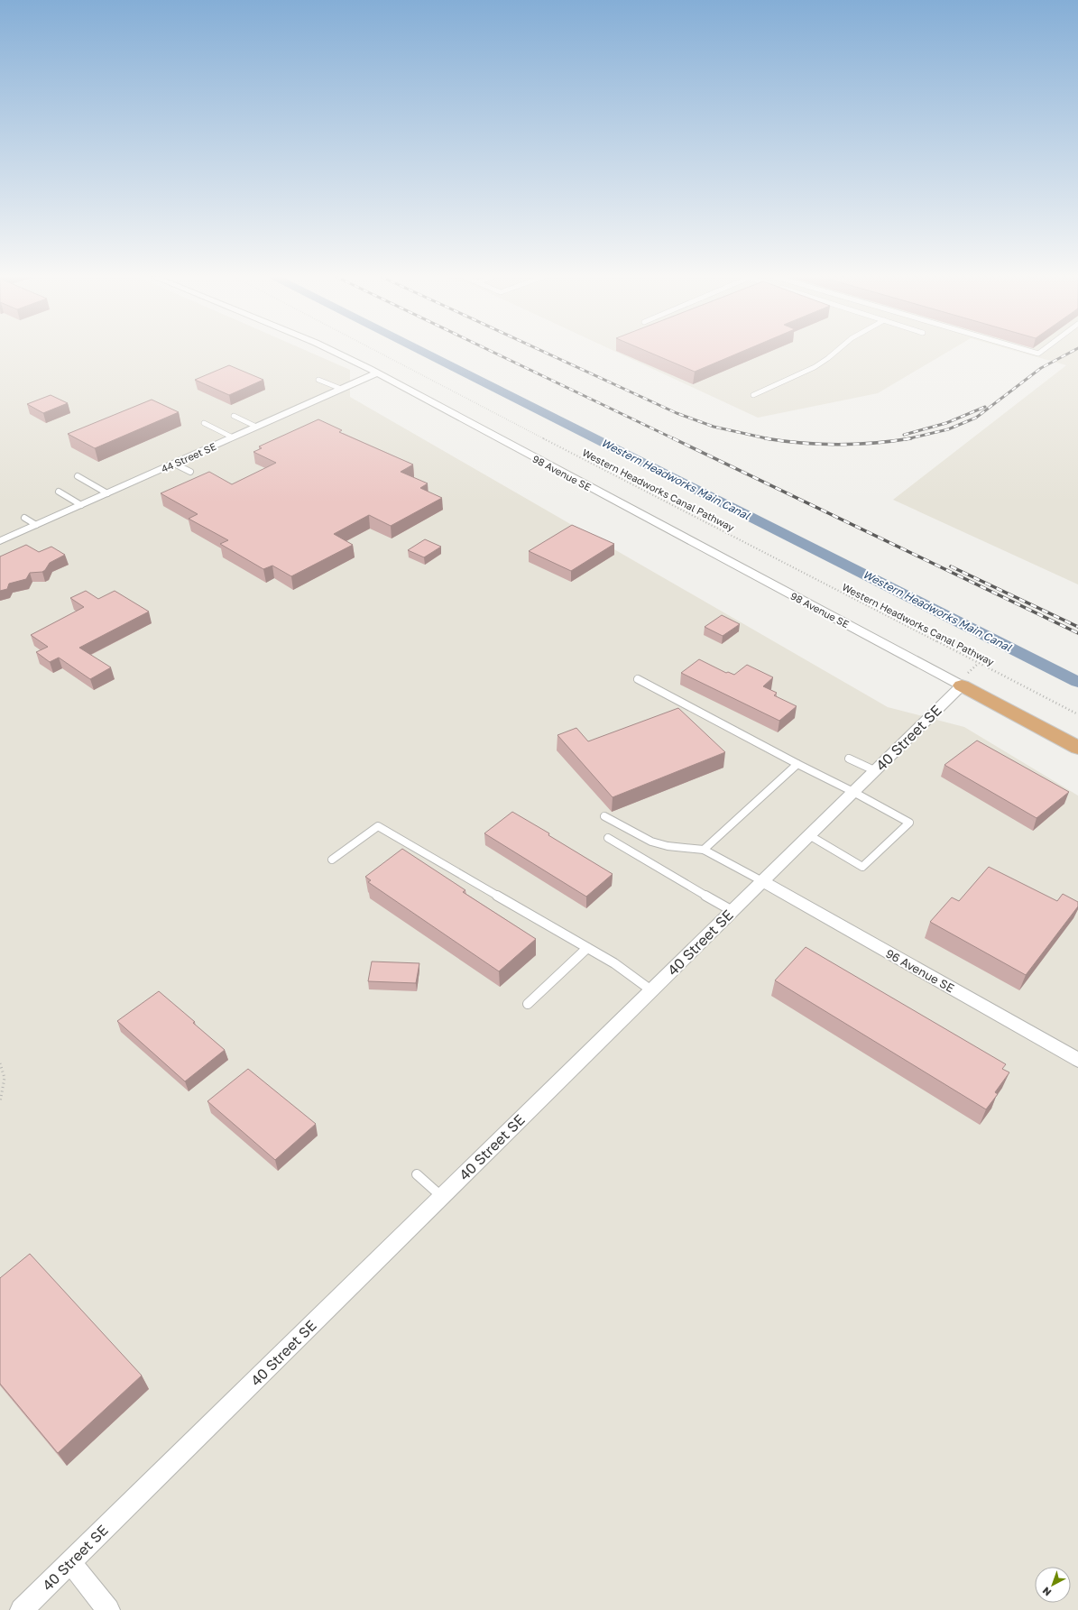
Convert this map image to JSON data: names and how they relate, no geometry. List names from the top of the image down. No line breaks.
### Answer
{"streets":{"street":["44 Street SE","98 Avenue SE","40 Street SE","96 Avenue SE"],"path":["Western Headworks Canal Pathway"]},"crossings":[["44 Street SE","98 Avenue SE"],["98 Avenue SE","40 Street SE"],["40 Street SE","96 Avenue SE"]],"water":["Western Headworks Main Canal"],"north":"bottom left"}
